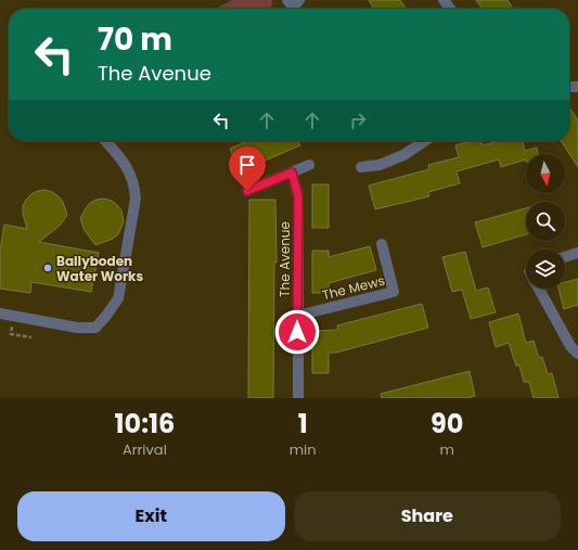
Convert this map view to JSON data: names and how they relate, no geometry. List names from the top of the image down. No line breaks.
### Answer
{"streets":{"street":["The Avenue","The Mews"]},"crossings":[["The Avenue","The Mews"]],"places":["Ballyboden Water Works"],"north":"bottom","page":{"turn":["70 m","The Avenue"],"eta":["10:16","Arrival","1","min","90","m"],"buttons":["Exit","Share"]}}
